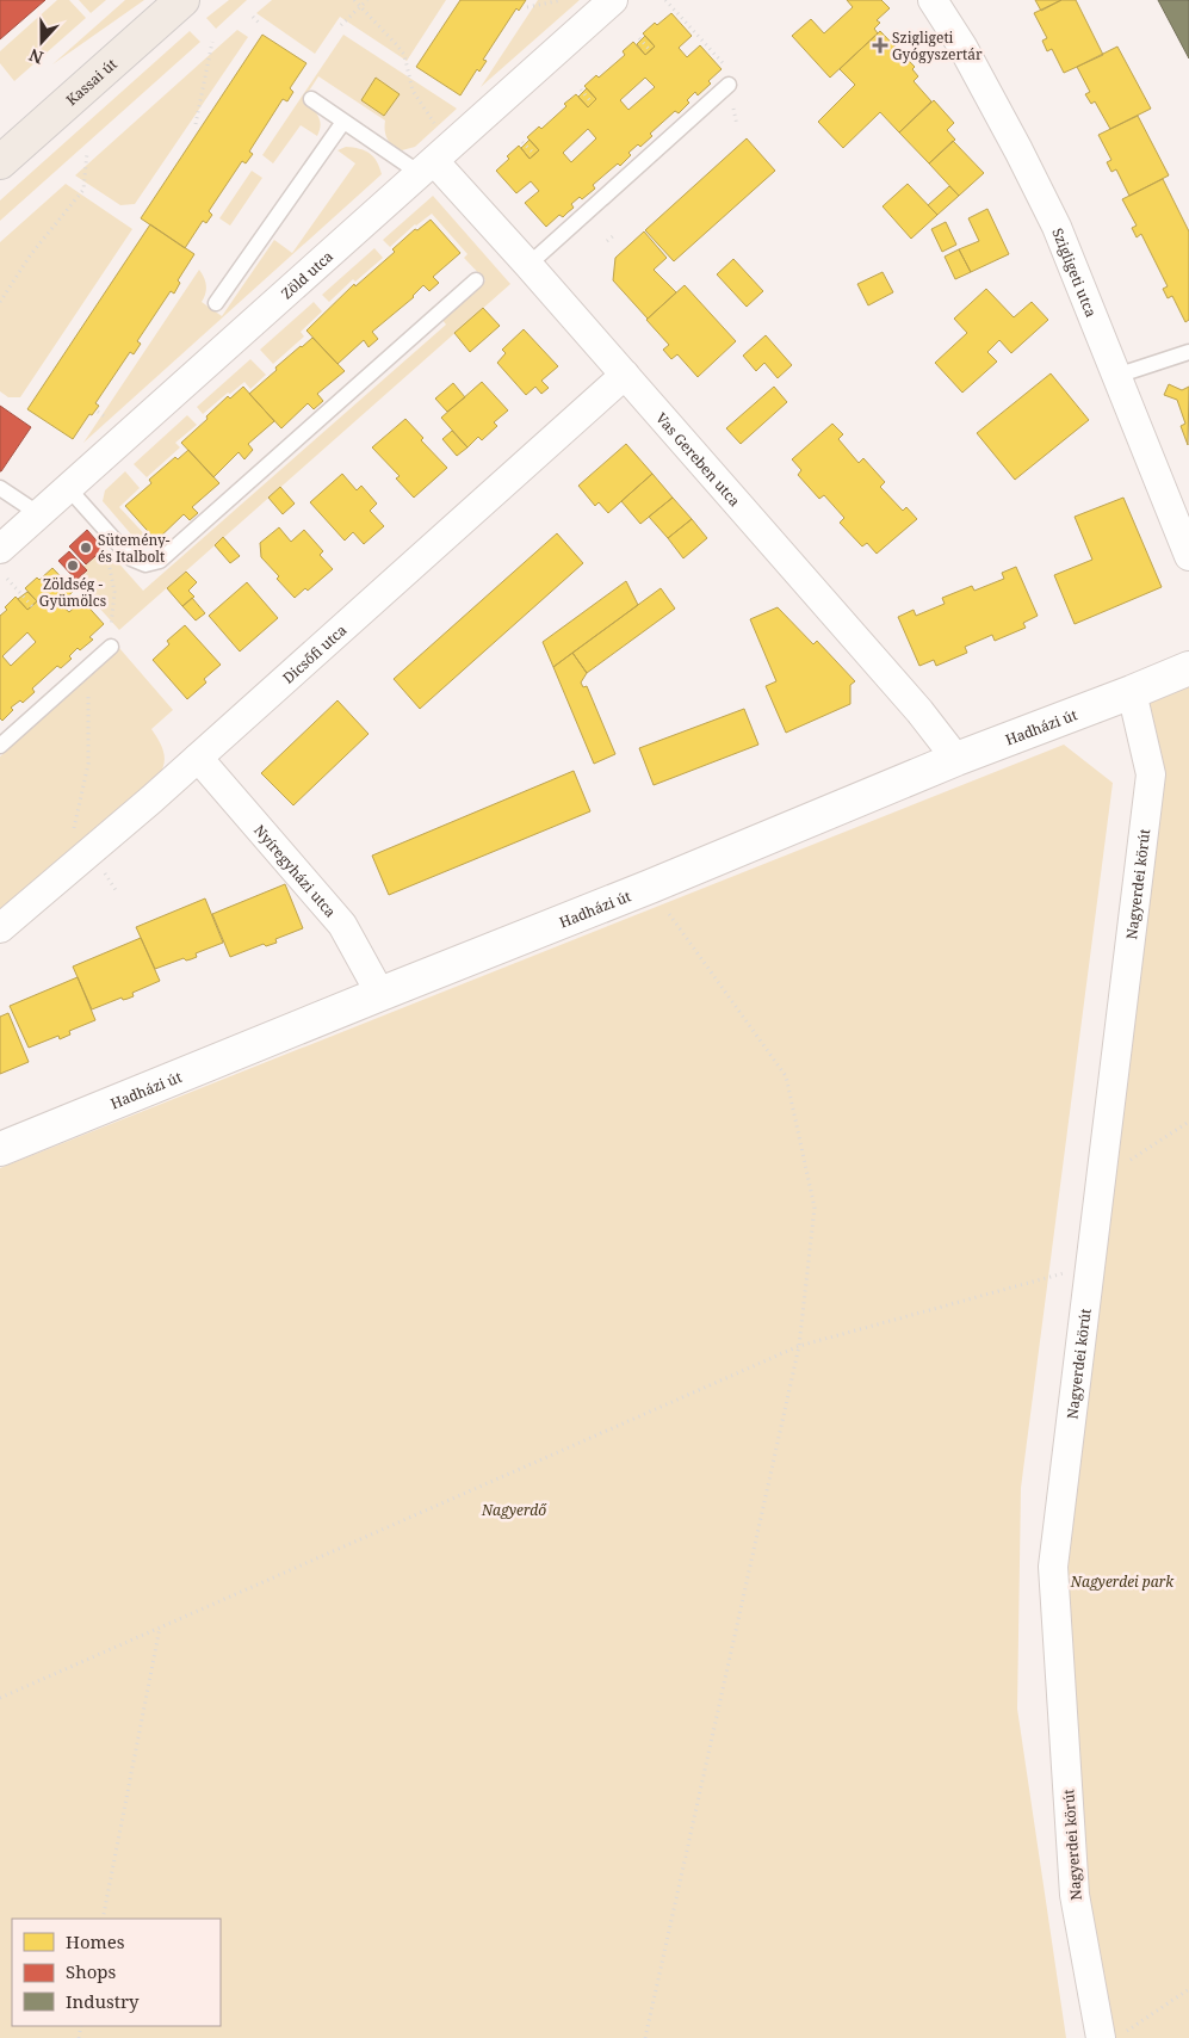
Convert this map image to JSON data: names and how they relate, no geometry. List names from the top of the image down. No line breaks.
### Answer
{"streets":{"main road":["Kassai út"],"street":["Szigligeti utca","Zöld utca","Vas Gereben utca","Dicsőfi utca","Hadházi út","Nyíregyházi utca","Nagyerdei körút"]},"crossings":[["Zöld utca","Vas Gereben utca"],["Vas Gereben utca","Dicsőfi utca"],["Vas Gereben utca","Hadházi út"],["Dicsőfi utca","Nyíregyházi utca"],["Hadházi út","Nyíregyházi utca"],["Hadházi út","Nagyerdei körút"]],"parks":["Nagyerdő","Nagyerdei park"],"places":{"health":["Szigligeti Gyógyszertár"],"other":["Sütemény- és Italbolt","Zöldség - Gyümölcs"]},"legend":["Homes","Shops","Industry"],"north":"bottom"}
